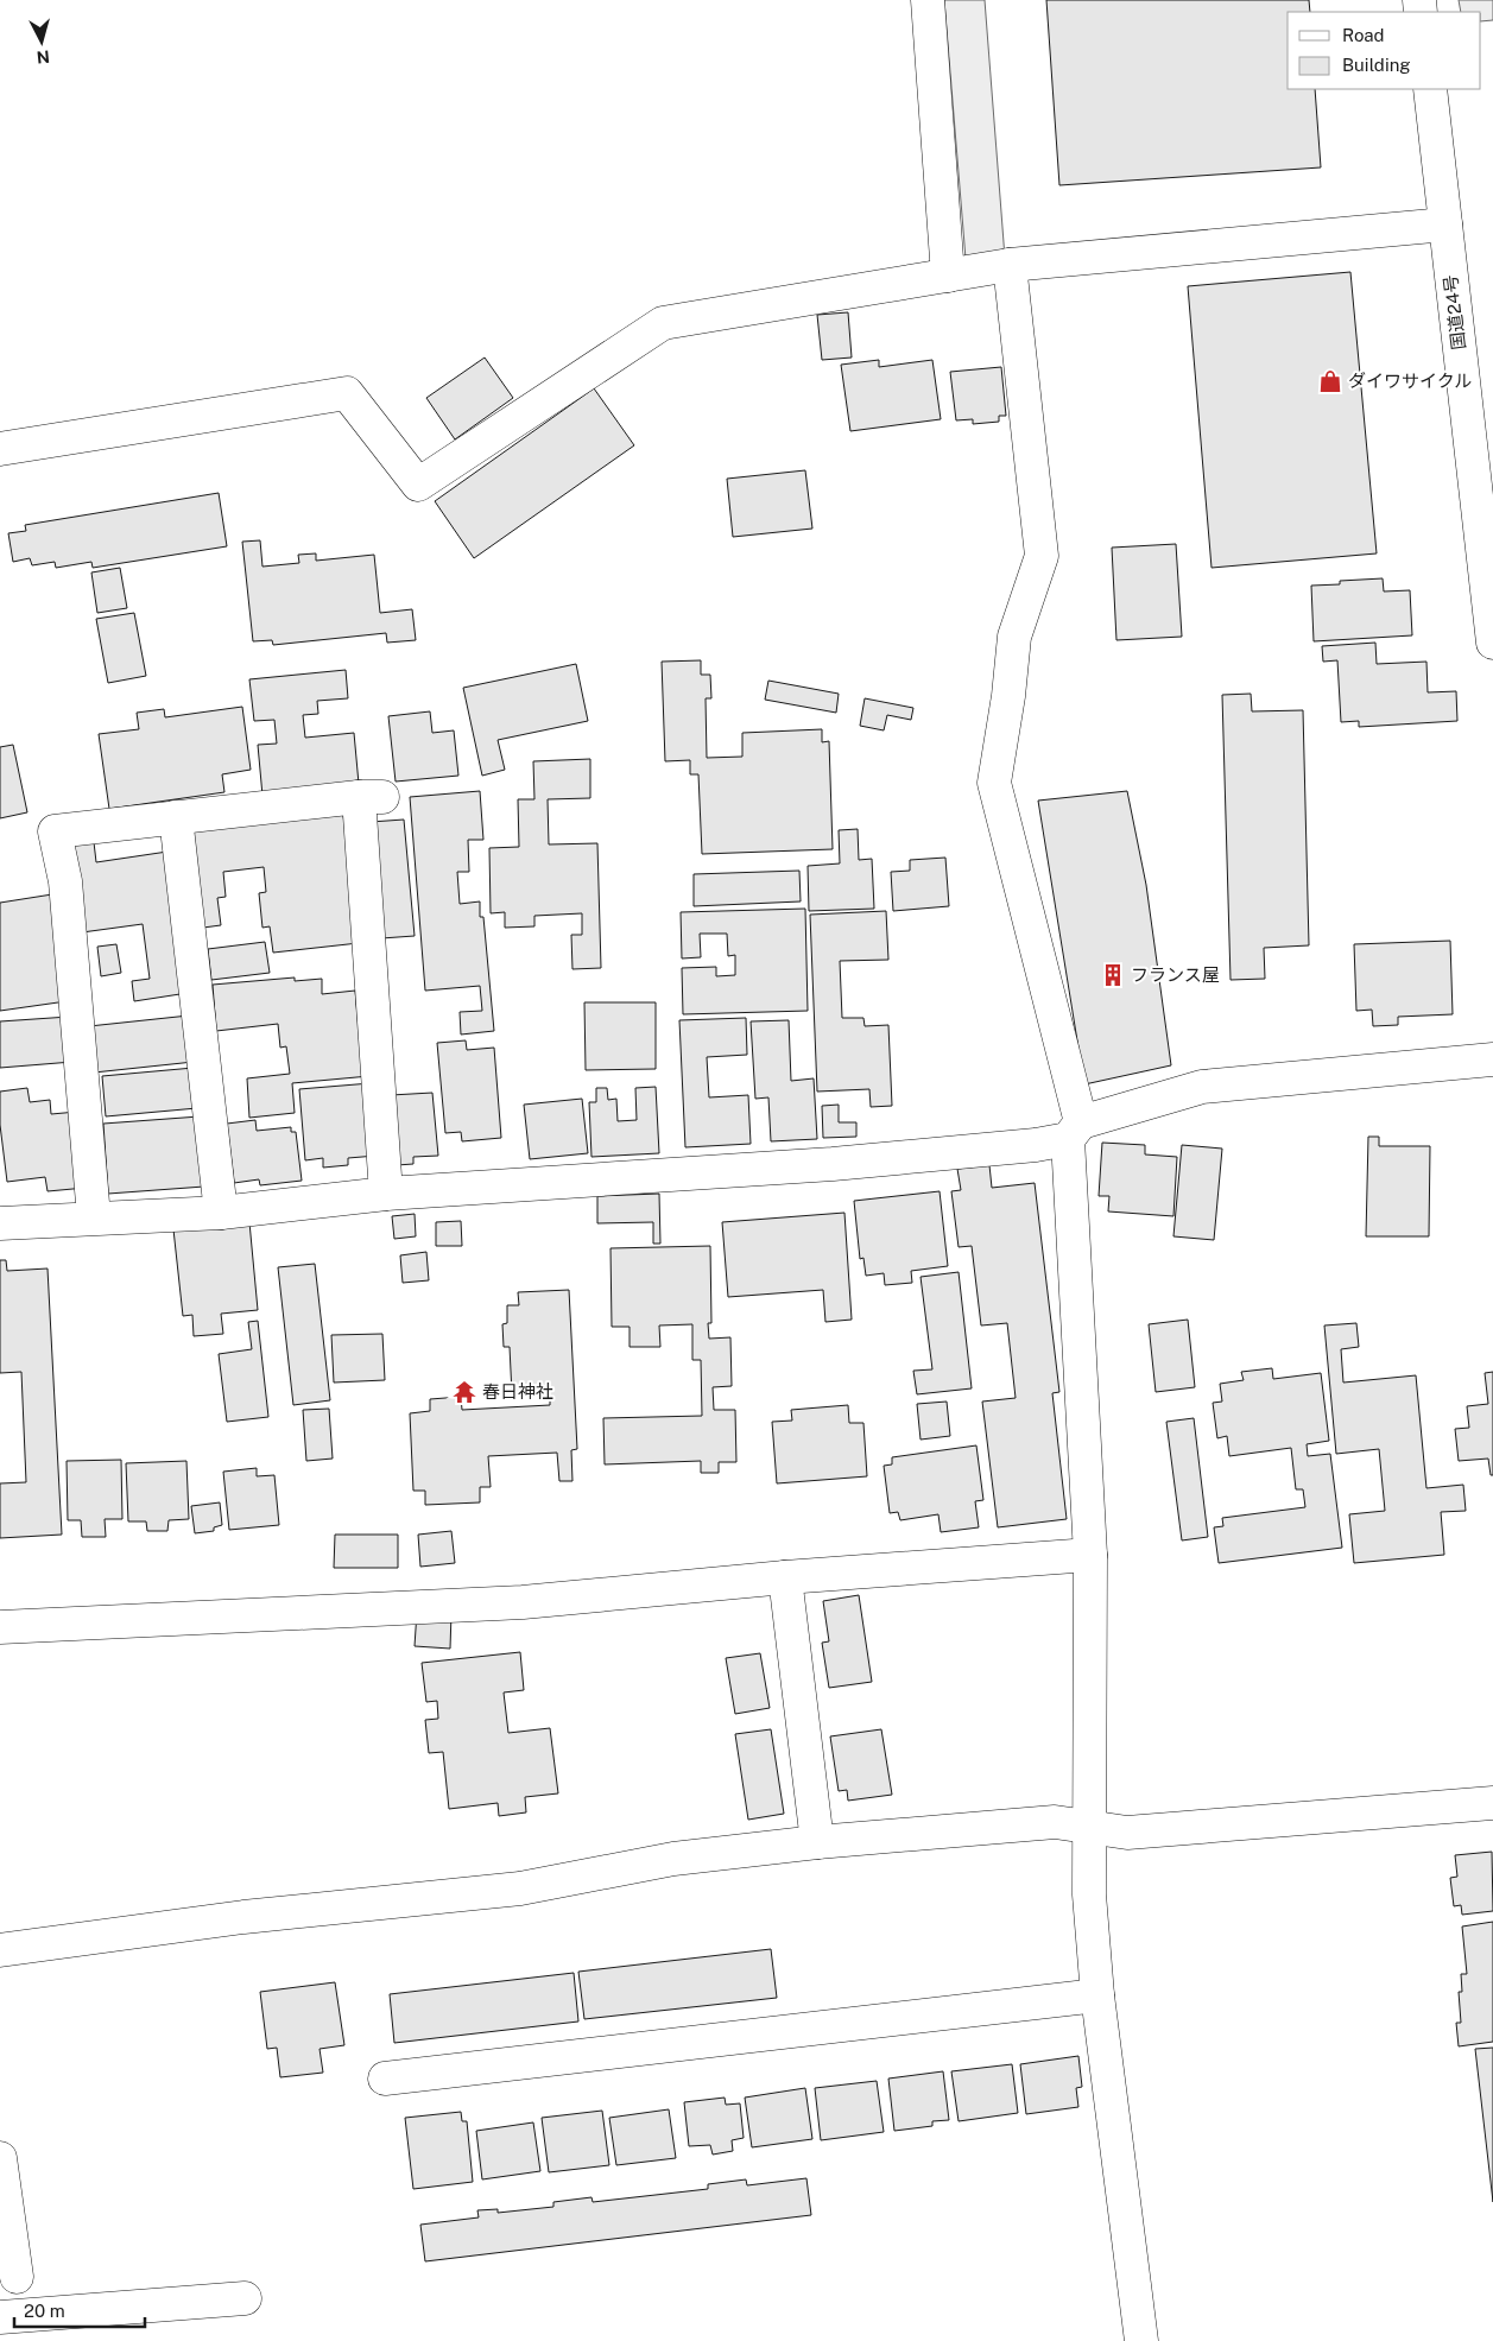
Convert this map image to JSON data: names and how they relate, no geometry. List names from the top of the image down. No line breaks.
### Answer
{"streets":{"main road":["国道24号"]},"places":{"shop":["ダイワサイクル"],"building":["フランス屋"],"temple":["春日神社"]},"legend":["Road","Building"],"scale_bar":"20 m","north":"bottom"}
